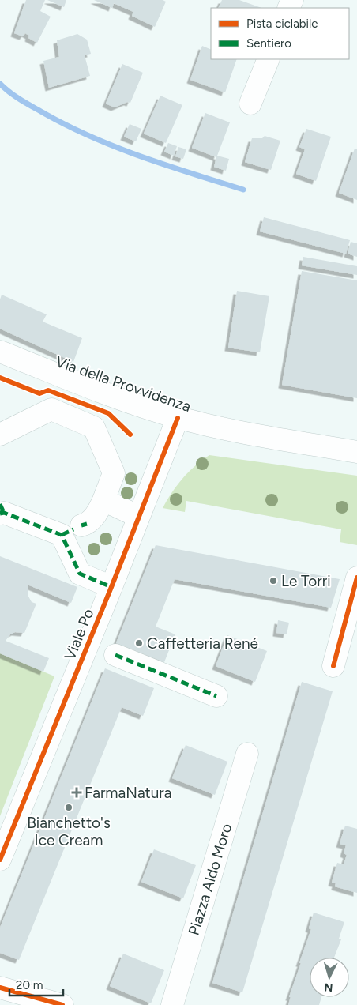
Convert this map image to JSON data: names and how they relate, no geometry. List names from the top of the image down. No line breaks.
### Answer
{"streets":{"street":["Via della Provvidenza","Viale Po","Piazza Aldo Moro"]},"crossings":[["Via della Provvidenza","Viale Po"]],"places":{"other":["Le Torri","Caffetteria René","Bianchetto's Ice Cream"],"health":["FarmaNatura"]},"legend":["Pista ciclabile","Sentiero"],"scale_bar":"20 m","north":"bottom"}
